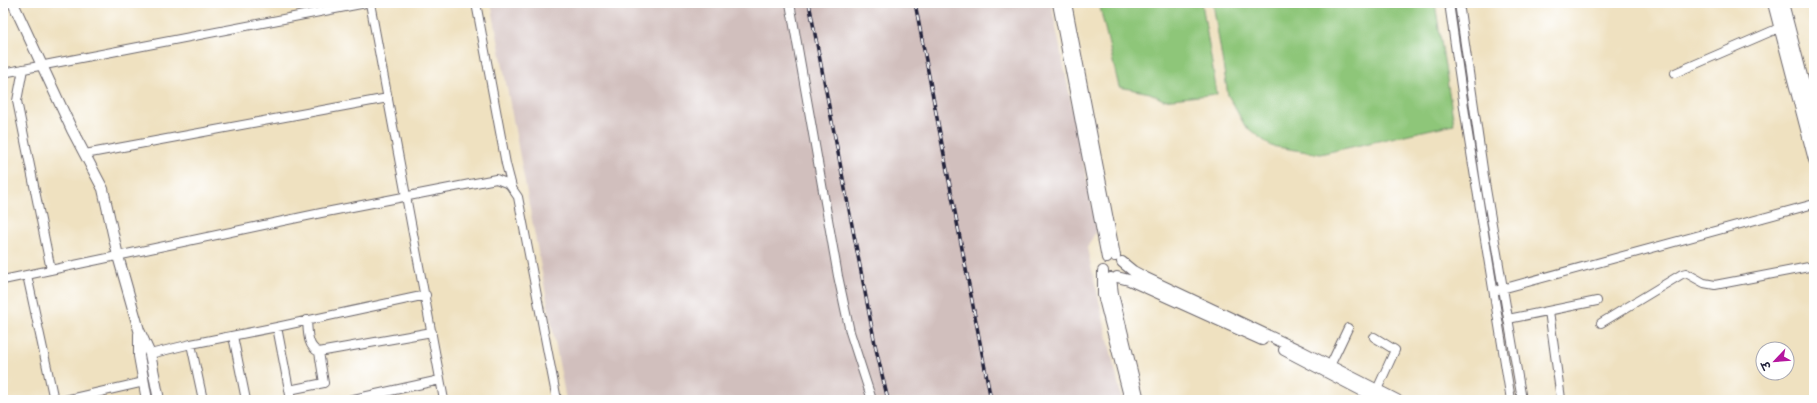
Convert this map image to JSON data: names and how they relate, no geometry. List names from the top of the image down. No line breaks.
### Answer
{"north":"bottom left"}
